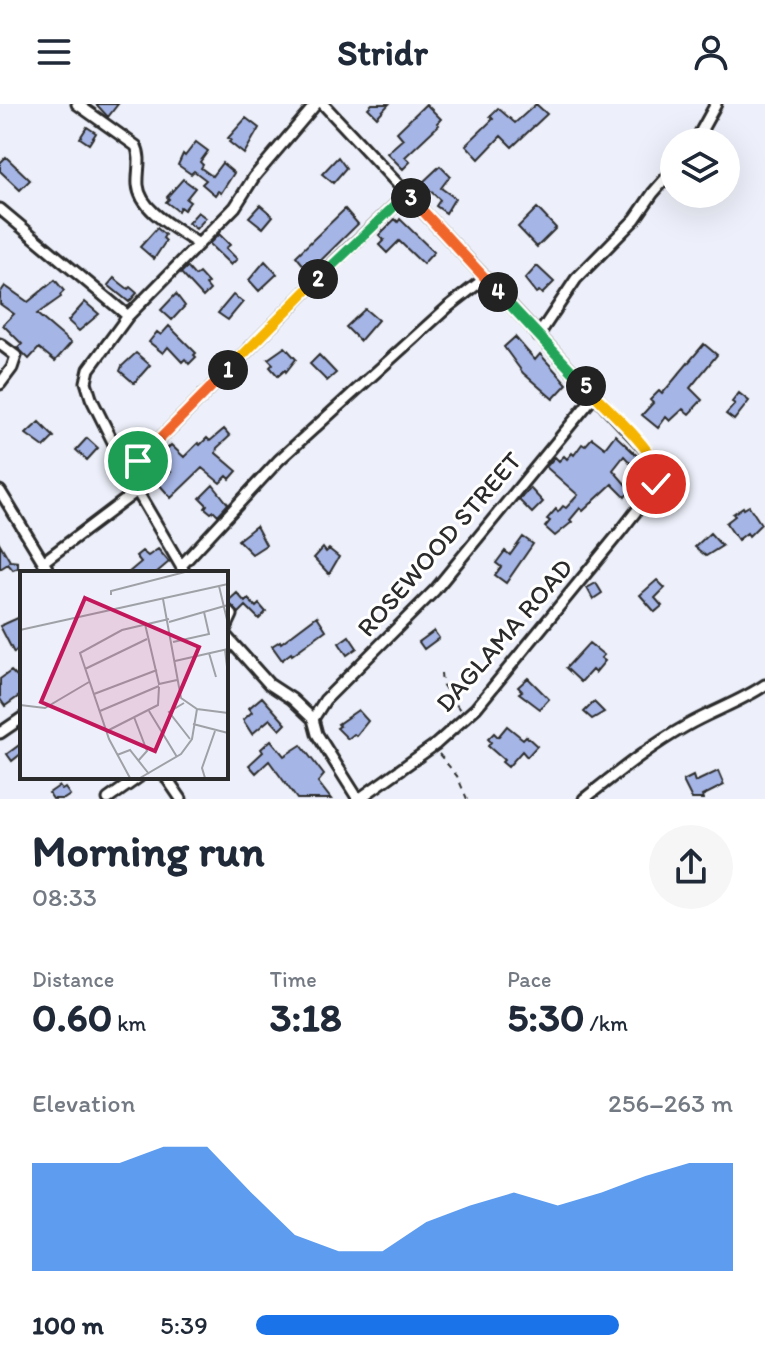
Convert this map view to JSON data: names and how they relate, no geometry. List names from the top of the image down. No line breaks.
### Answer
{"streets":{"street":["ROSEWOOD STREET","DAGLAMA ROAD"]},"crossings":[["ROSEWOOD STREET","DAGLAMA ROAD"]],"page":{"header":"Stridr","pins":["3","2","4","1","5"],"heading":["Morning run","08:33"],"stats":[["Distance","0.60 km"],["Time","3:18"],["Pace","5:30 /km"]],"chart":["Elevation","256–263 m"],"list":[{"name":"100 m","note":"5:39"}]}}
